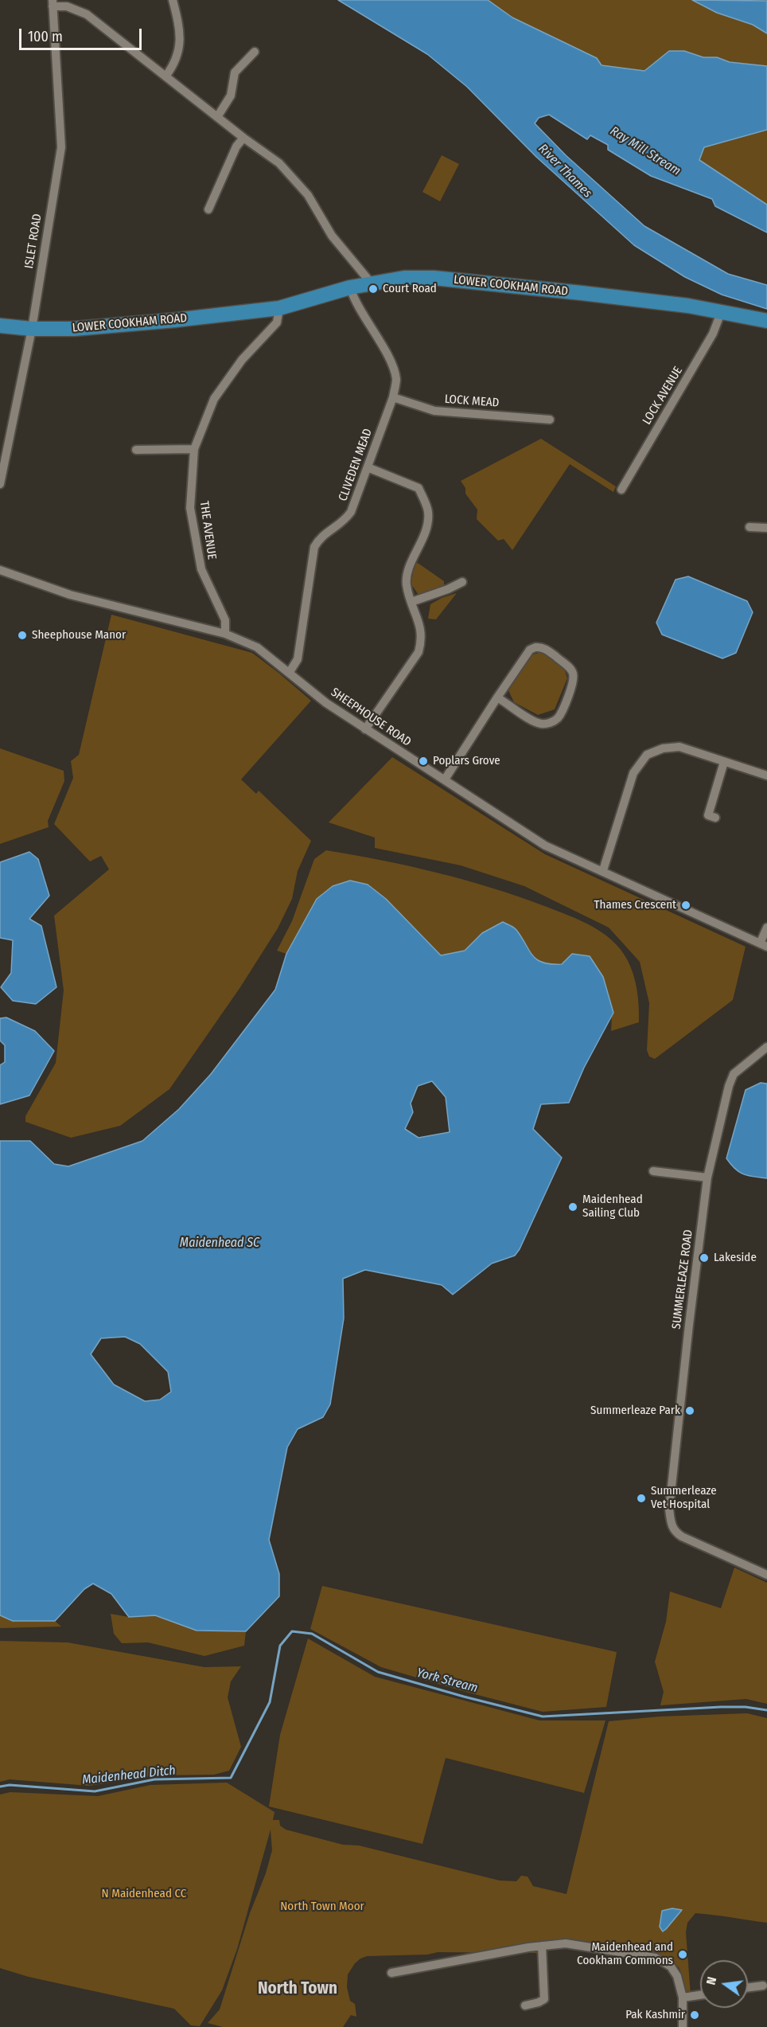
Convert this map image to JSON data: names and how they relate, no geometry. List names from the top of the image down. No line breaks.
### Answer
{"streets":{"main road":["LOWER COOKHAM ROAD"],"street":["ISLET ROAD","LOCK AVENUE","LOCK MEAD","CLIVEDEN MEAD","THE AVENUE","SHEEPHOUSE ROAD","SUMMERLEAZE ROAD"]},"crossings":[["ISLET ROAD","LOWER COOKHAM ROAD"],["LOWER COOKHAM ROAD","LOCK AVENUE"],["LOWER COOKHAM ROAD","CLIVEDEN MEAD"],["LOWER COOKHAM ROAD","THE AVENUE"],["LOCK MEAD","CLIVEDEN MEAD"],["CLIVEDEN MEAD","SHEEPHOUSE ROAD"],["THE AVENUE","SHEEPHOUSE ROAD"]],"districts":["North Town"],"water":["Ray Mill Stream","River Thames","Maidenhead SC","York Stream","Maidenhead Ditch"],"parks":["N Maidenhead CC","North Town Moor"],"places":["Court Road","Sheephouse Manor","Poplars Grove","Thames Crescent","Maidenhead Sailing Club","Lakeside","Summerleaze Park","Summerleaze Vet Hospital","Maidenhead and Cookham Commons","Pak Kashmir"],"scale_bar":"100 m","north":"left"}
